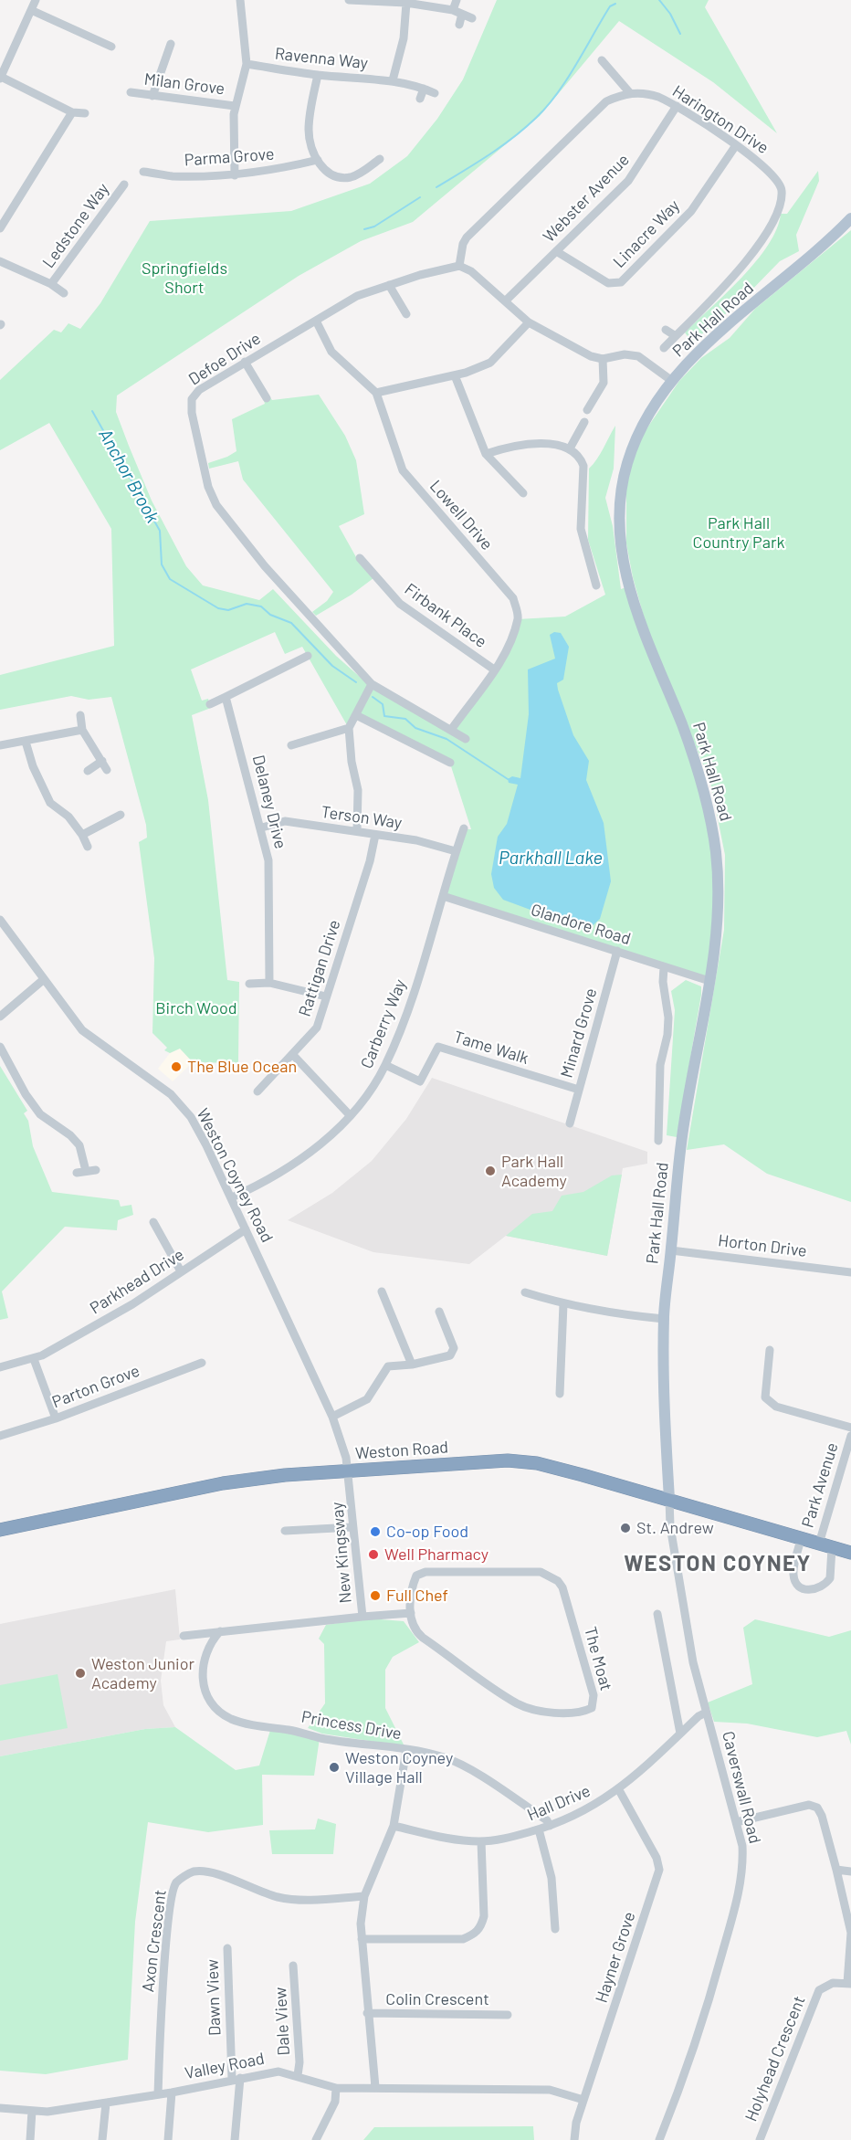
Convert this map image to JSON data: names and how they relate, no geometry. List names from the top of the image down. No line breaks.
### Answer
{"streets":{"highway":["Weston Road"],"main road":["Park Hall Road"],"street":["Ravenna Way","Milan Grove","Harington Drive","Parma Grove","Webster Avenue","Ledstone Way","Linacre Way","Defoe Drive","Lowell Drive","Firbank Place","Delaney Drive","Terson Way","Glandore Road","Rattigan Drive","Carberry Way","Minard Grove","Tame Walk","Weston Coyney Road","Horton Drive","Parkhead Drive","Parton Grove","Park Avenue","New Kingsway","The Moat","Princess Drive","Caverswall Road","Hall Drive","Axon Crescent","Hayner Grove","Dawn View","Colin Crescent","Dale View","Holyhead Crescent","Valley Road"]},"crossings":[["Harington Drive","Webster Avenue"],["Harington Drive","Linacre Way"],["Webster Avenue","Linacre Way"],["Park Hall Road","Glandore Road"],["Park Hall Road","Horton Drive"],["Park Hall Road","Weston Road"],["Park Hall Road","Caverswall Road"],["Defoe Drive","Lowell Drive"],["Lowell Drive","Firbank Place"],["Delaney Drive","Terson Way"],["Terson Way","Rattigan Drive"],["Terson Way","Carberry Way"],["Glandore Road","Carberry Way"],["Glandore Road","Minard Grove"],["Carberry Way","Tame Walk"],["Carberry Way","Weston Coyney Road"],["Minard Grove","Tame Walk"],["Weston Coyney Road","Parkhead Drive"],["Weston Coyney Road","Weston Road"],["Weston Coyney Road","New Kingsway"],["Weston Road","Park Avenue"],["Weston Road","New Kingsway"],["Weston Road","Caverswall Road"],["New Kingsway","The Moat"],["Princess Drive","Hall Drive"],["Caverswall Road","Hall Drive"],["Hall Drive","Hayner Grove"],["Axon Crescent","Valley Road"],["Hayner Grove","Valley Road"],["Dawn View","Valley Road"],["Dale View","Valley Road"]],"districts":["WESTON COYNEY"],"water":["Anchor Brook","Parkhall Lake"],"parks":["Springfields Short","Park Hall Country Park","Birch Wood"],"places":["The Blue Ocean","Park Hall Academy","St. Andrew","Co-op Food","Well Pharmacy","Full Chef","Weston Junior Academy","Weston Coyney Village Hall"]}
